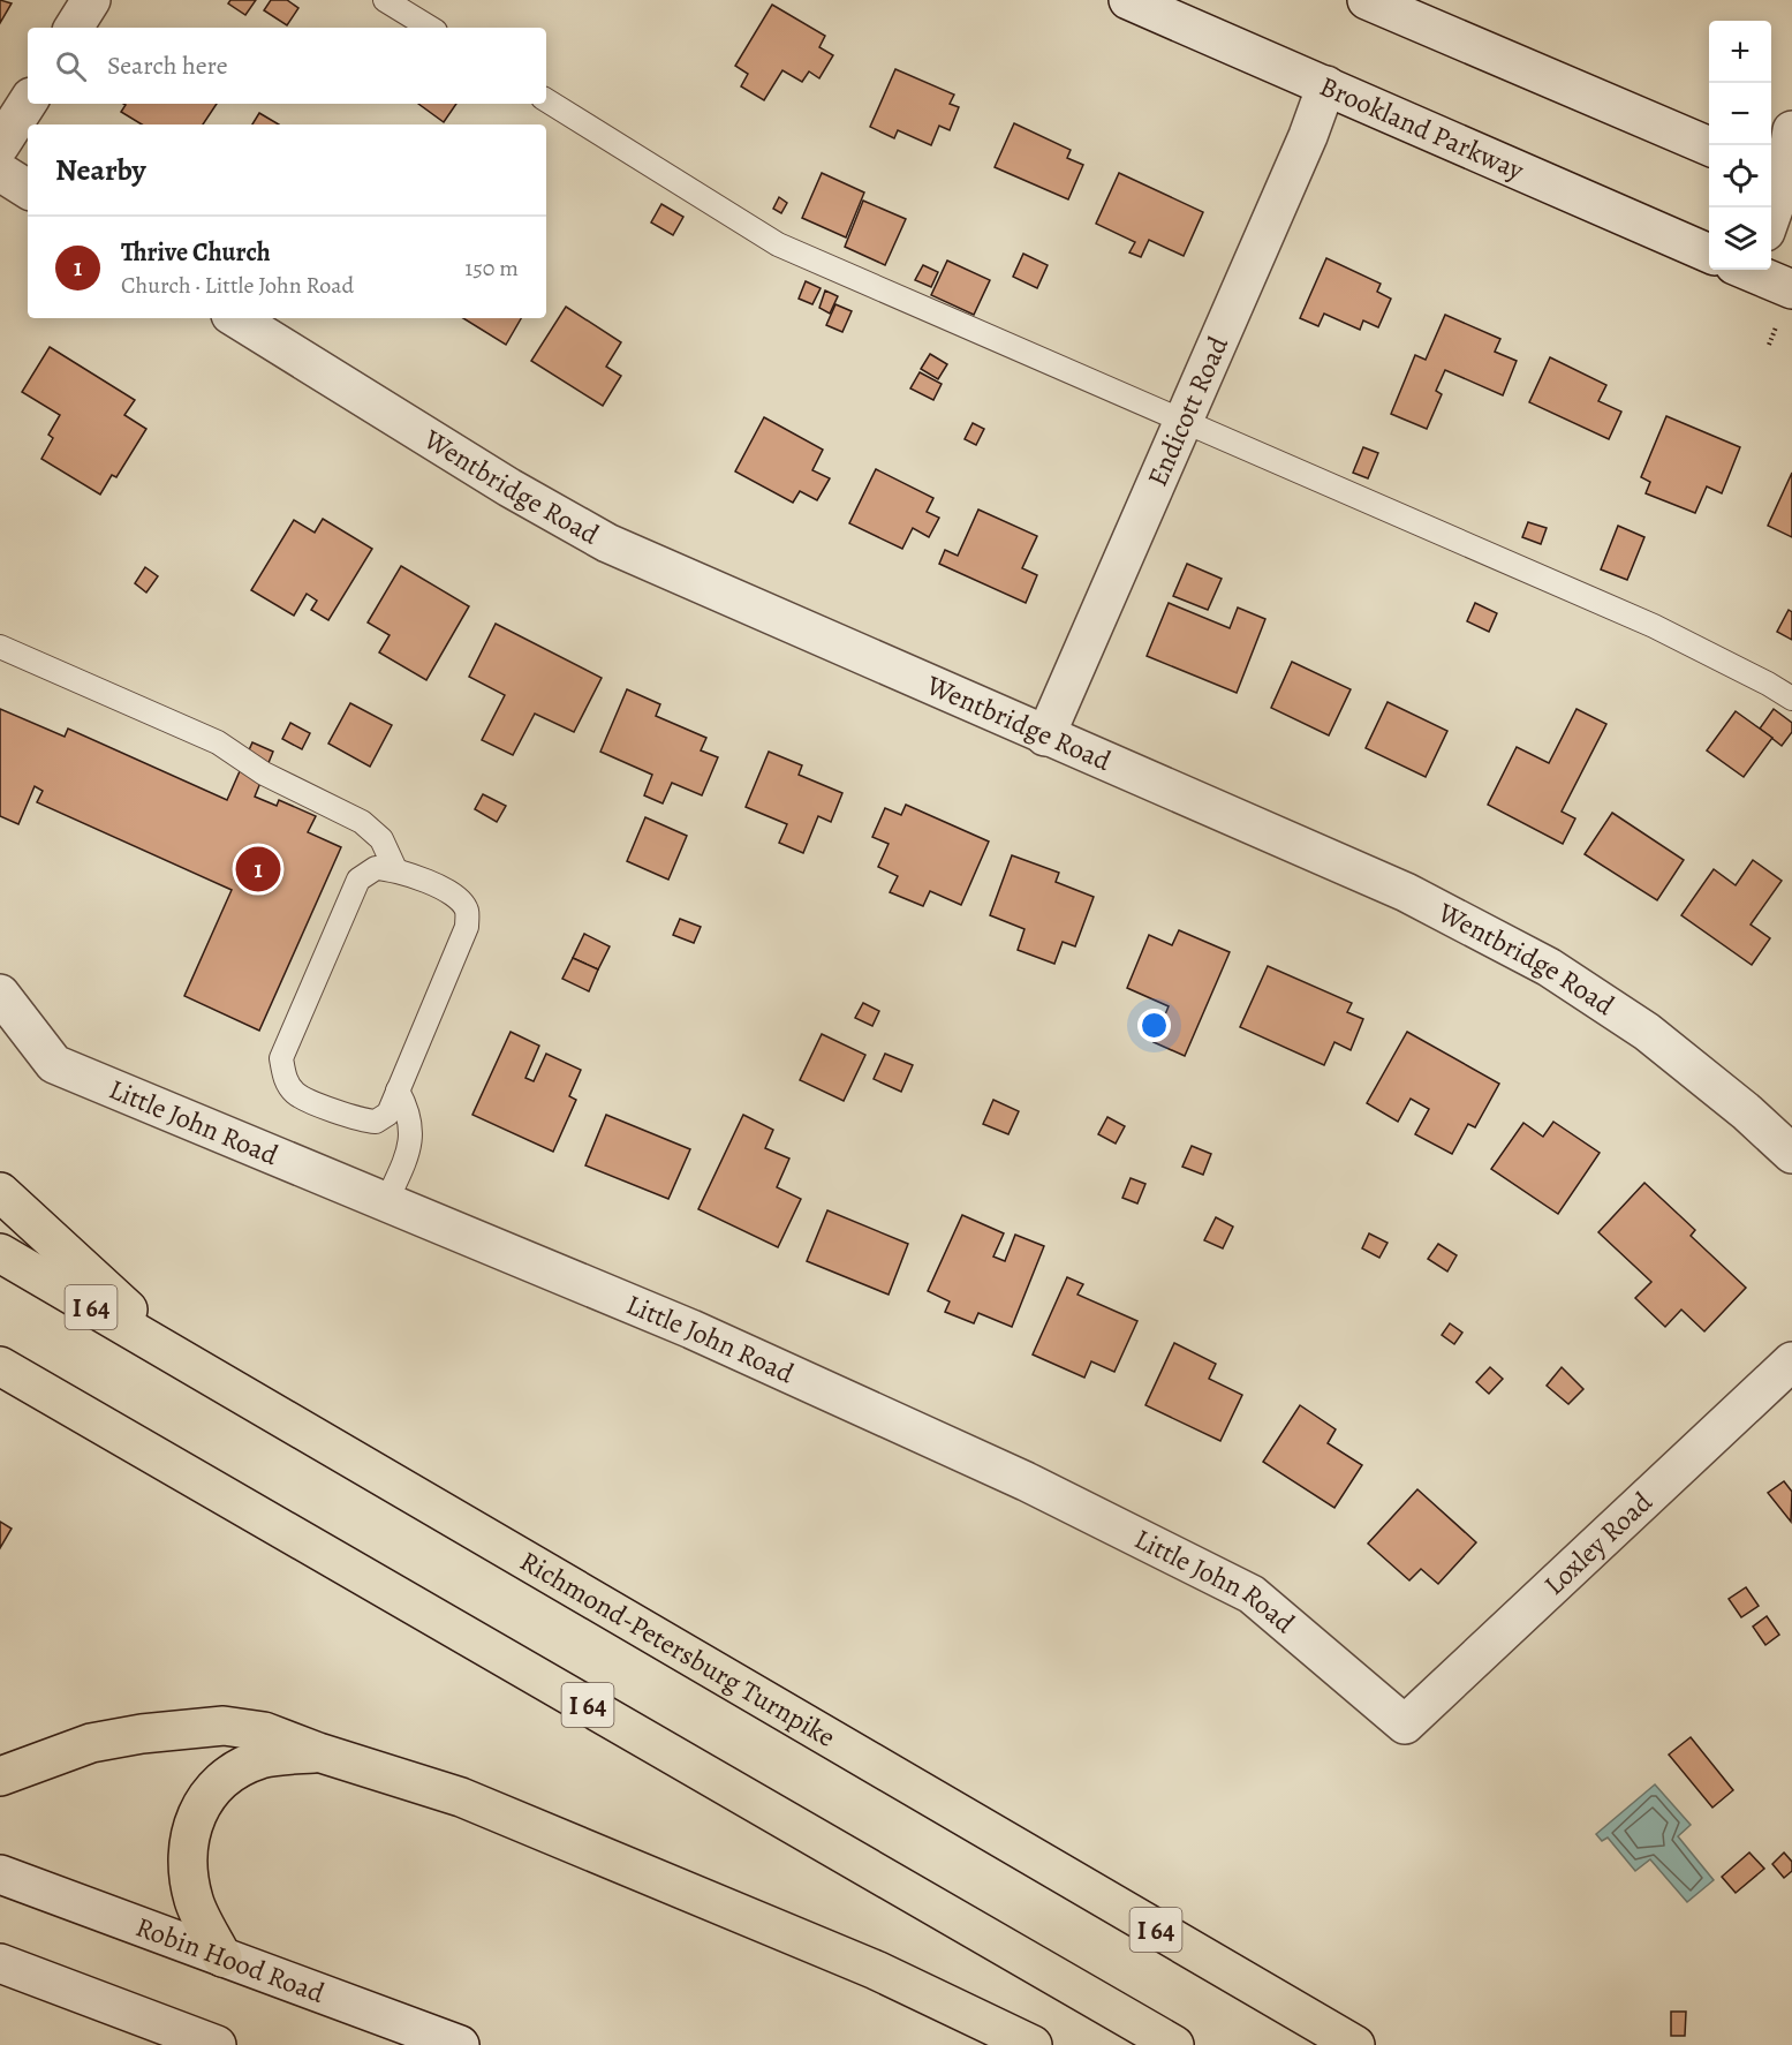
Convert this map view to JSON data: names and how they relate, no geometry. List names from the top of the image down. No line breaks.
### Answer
{"streets":{"highway":["I 64","Richmond-Petersburg Turnpike"],"street":["Brookland Parkway","Endicott Road","Wentbridge Road","Little John Road","Loxley Road","Robin Hood Road"]},"crossings":[["Brookland Parkway","Endicott Road"],["Endicott Road","Wentbridge Road"],["Little John Road","Loxley Road"]],"page":{"map_buttons":["+","−"],"search":"Search here","heading":"Nearby","list":[{"mark":"1","name":"Thrive Church","note":"Church · Little John Road","value":"150 m"}],"pins":"1"}}
